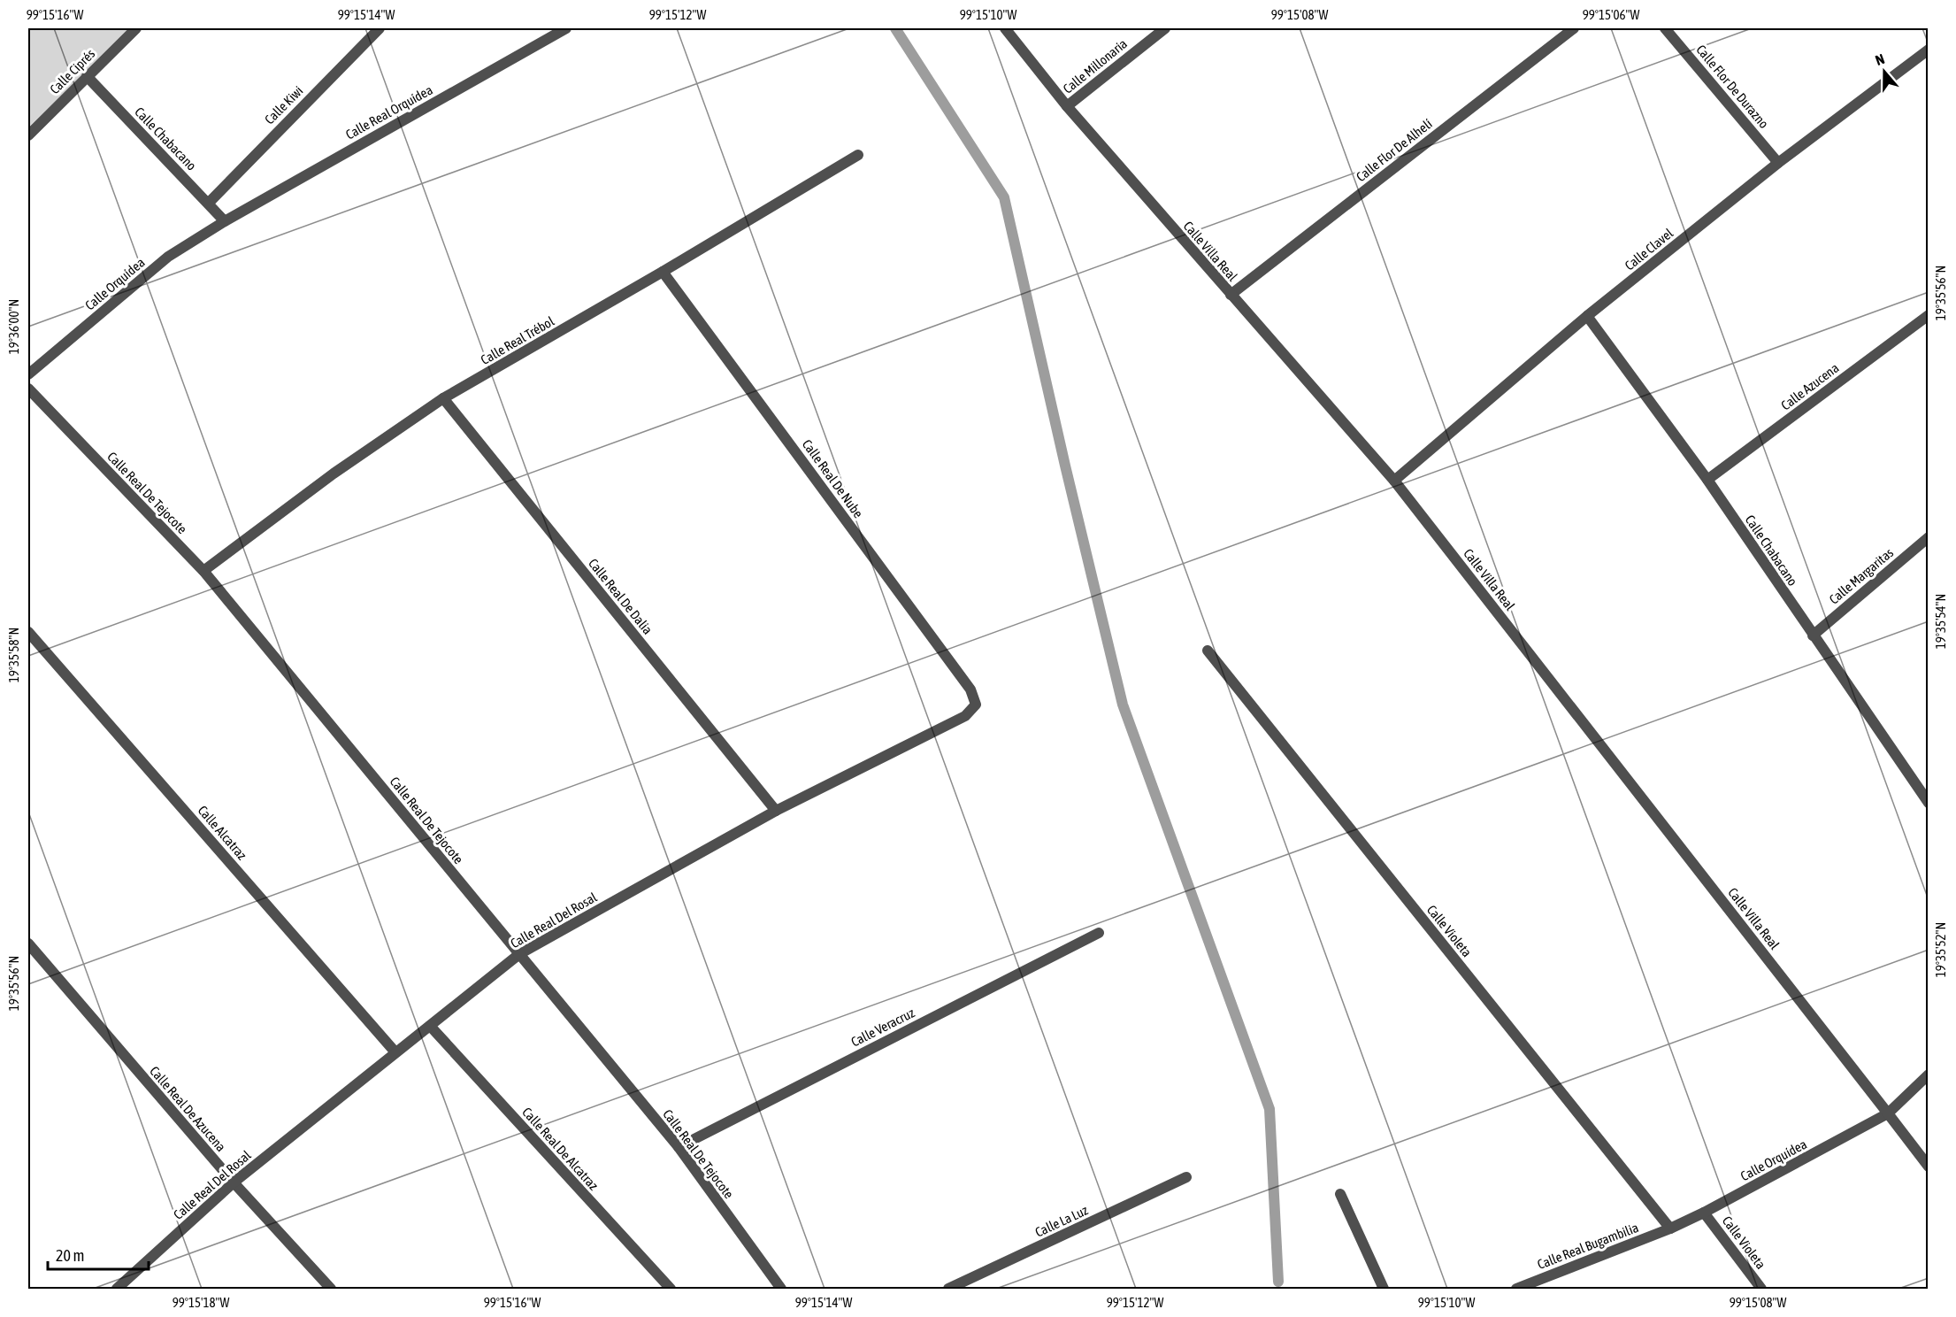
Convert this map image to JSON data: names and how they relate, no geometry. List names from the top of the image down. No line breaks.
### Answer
{"streets":{"street":["Calle Millonaria","Calle Ciprés","Calle Flor De Durazno","Calle Kiwi","Calle Real Orquídea","Calle Chabacano","Calle Flor De Alhelí","Calle Clavel","Calle Villa Real","Calle Orquídea","Calle Real Trébol","Calle Azucena","Calle Real De Nube","Calle Real De Tejocote","Calle Margaritas","Calle Real De Dalia","Calle Alcatraz","Calle Real Del Rosal","Calle Violeta","Calle Veracruz","Calle Real De Azucena","Calle Real De Alcatraz","Calle La Luz","Calle Real Bugambilia"]},"crossings":[["Calle Millonaria","Calle Villa Real"],["Calle Ciprés","Calle Chabacano"],["Calle Flor De Durazno","Calle Clavel"],["Calle Kiwi","Calle Chabacano"],["Calle Real Orquídea","Calle Chabacano"],["Calle Real Orquídea","Calle Orquídea"],["Calle Chabacano","Calle Clavel"],["Calle Chabacano","Calle Orquídea"],["Calle Chabacano","Calle Azucena"],["Calle Chabacano","Calle Margaritas"],["Calle Flor De Alhelí","Calle Villa Real"],["Calle Clavel","Calle Villa Real"],["Calle Villa Real","Calle Orquídea"],["Calle Orquídea","Calle Violeta"],["Calle Orquídea","Calle Real Bugambilia"],["Calle Real Trébol","Calle Real De Nube"],["Calle Real Trébol","Calle Real De Tejocote"],["Calle Real Trébol","Calle Real De Dalia"],["Calle Real De Nube","Calle Real Del Rosal"],["Calle Real De Tejocote","Calle Real Del Rosal"],["Calle Real De Tejocote","Calle Veracruz"],["Calle Real De Dalia","Calle Real Del Rosal"],["Calle Alcatraz","Calle Real Del Rosal"],["Calle Real Del Rosal","Calle Real De Azucena"],["Calle Real Del Rosal","Calle Real De Alcatraz"],["Calle Violeta","Calle Real Bugambilia"]],"scale_bar":"20 m","north":"top","coordinates":["99°15'16\"W","99°15'14\"W","99°15'12\"W","99°15'10\"W","99°15'08\"W","99°15'06\"W","19°35'56\"N","19°36'00\"N","19°35'54\"N","19°35'58\"N","19°35'52\"N","99°15'18\"W"]}
